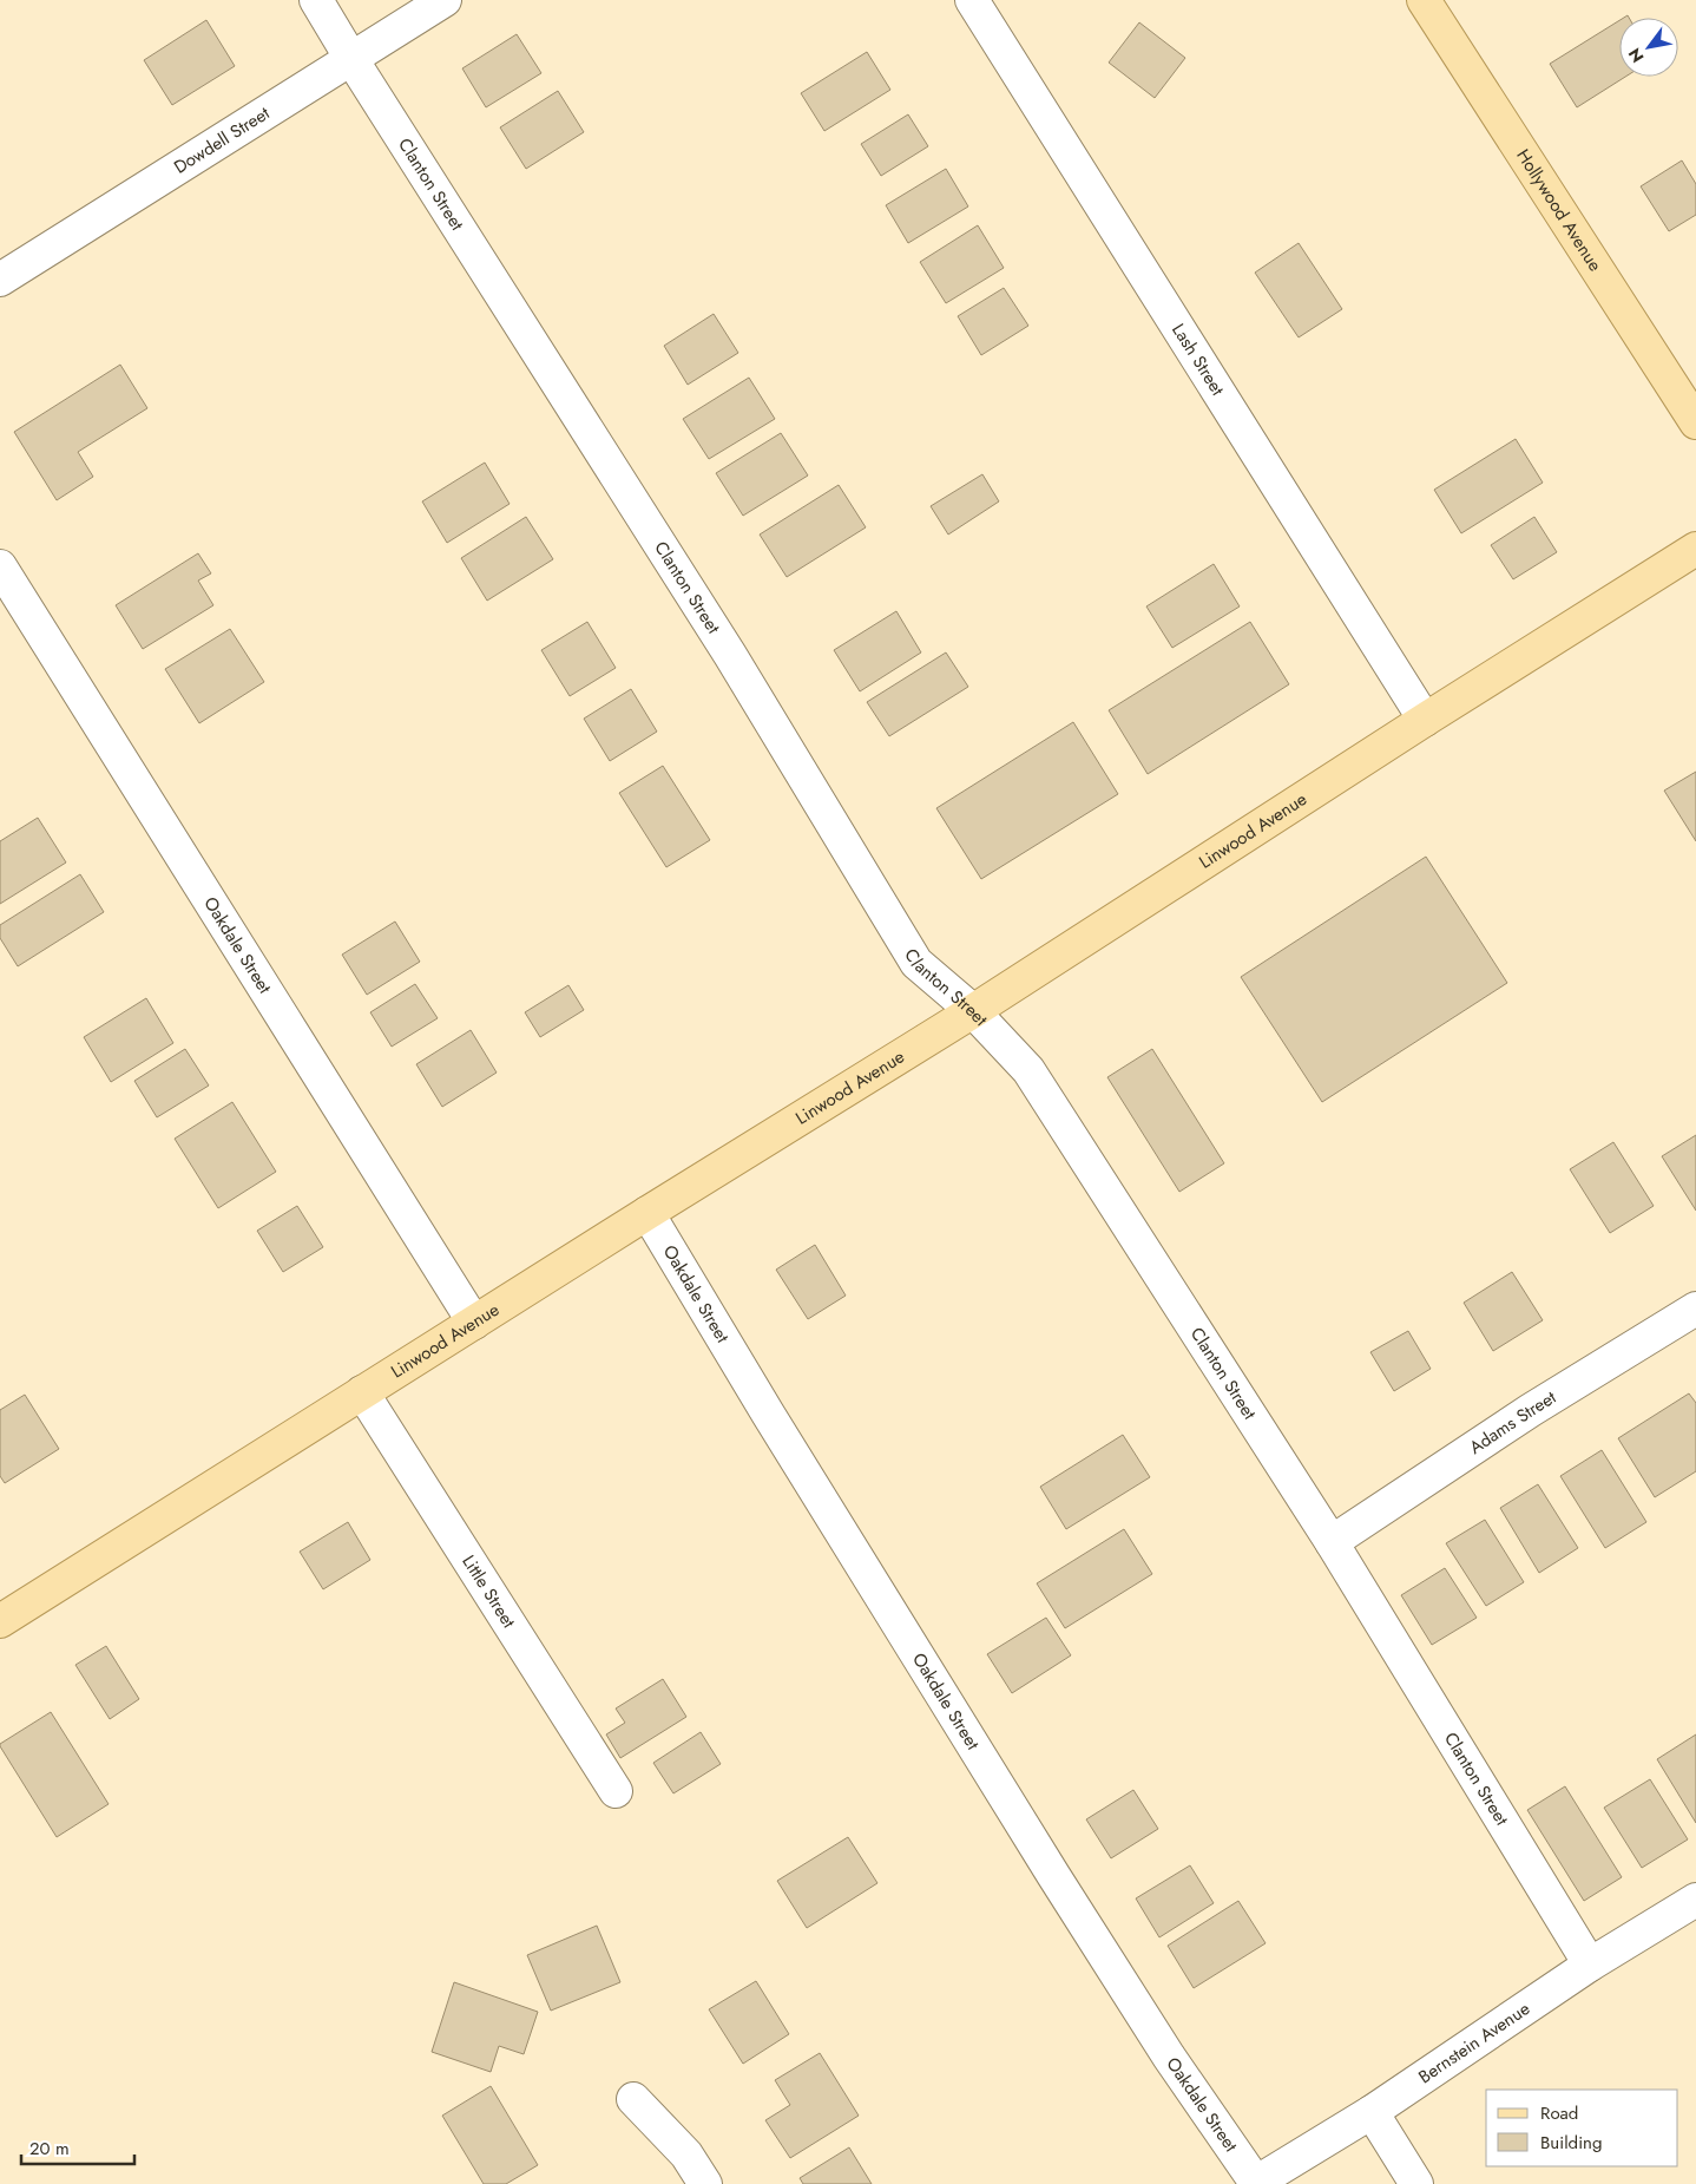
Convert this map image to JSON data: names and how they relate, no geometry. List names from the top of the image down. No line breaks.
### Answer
{"streets":{"main road":["Hollywood Avenue","Linwood Avenue"],"street":["Dowdell Street","Clanton Street","Lash Street","Oakdale Street","Adams Street","Little Street","Bernstein Avenue"]},"crossings":[["Dowdell Street","Clanton Street"],["Clanton Street","Linwood Avenue"],["Clanton Street","Adams Street"],["Clanton Street","Bernstein Avenue"],["Lash Street","Linwood Avenue"],["Linwood Avenue","Oakdale Street"],["Linwood Avenue","Little Street"],["Oakdale Street","Bernstein Avenue"]],"legend":["Road","Building"],"scale_bar":"20 m","north":"bottom left"}
